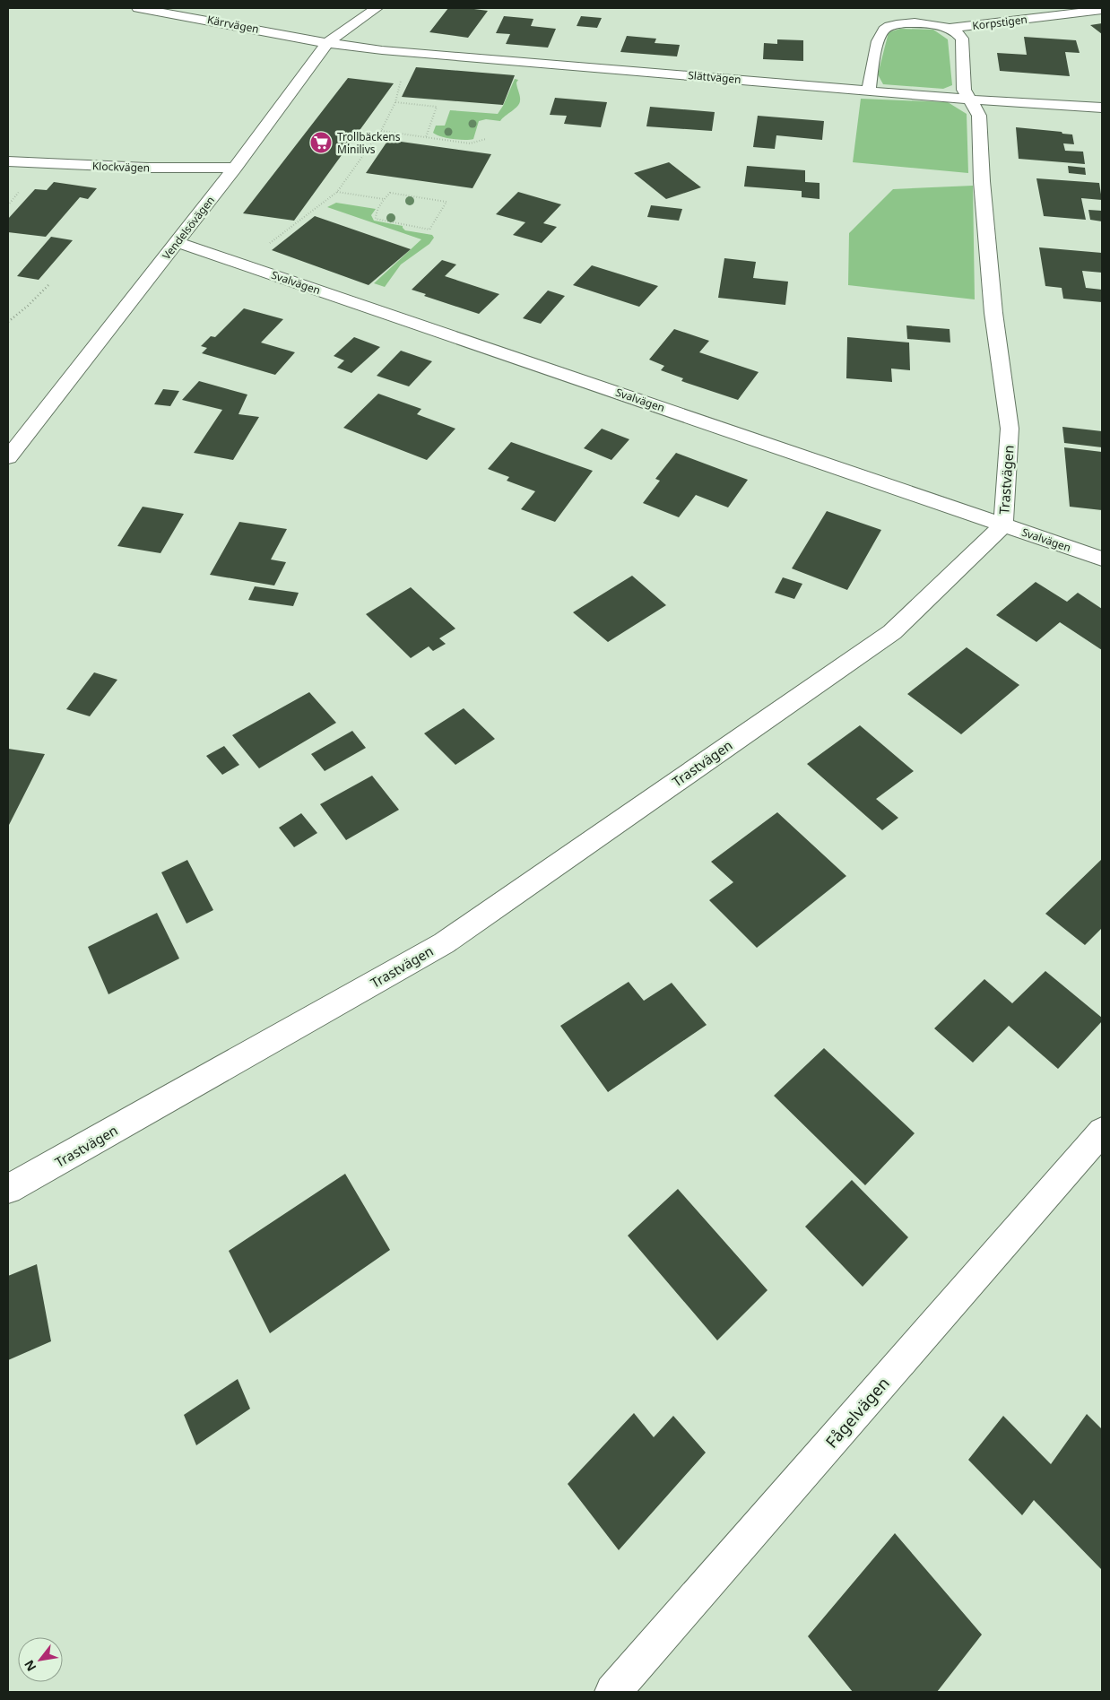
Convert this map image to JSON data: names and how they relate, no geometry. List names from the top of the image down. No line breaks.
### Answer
{"streets":{"street":["Korpstigen","Kärrvägen","Slättvägen","Klockvägen","Vendelsövägen","Svalvägen","Trastvägen","Fågelvägen"]},"crossings":[["Korpstigen","Slättvägen"],["Korpstigen","Trastvägen"],["Kärrvägen","Slättvägen"],["Kärrvägen","Vendelsövägen"],["Slättvägen","Vendelsövägen"],["Slättvägen","Trastvägen"],["Klockvägen","Vendelsövägen"],["Vendelsövägen","Svalvägen"],["Svalvägen","Trastvägen"]],"places":{"supermarket":["Trollbäckens Minilivs"]},"north":"bottom left"}
